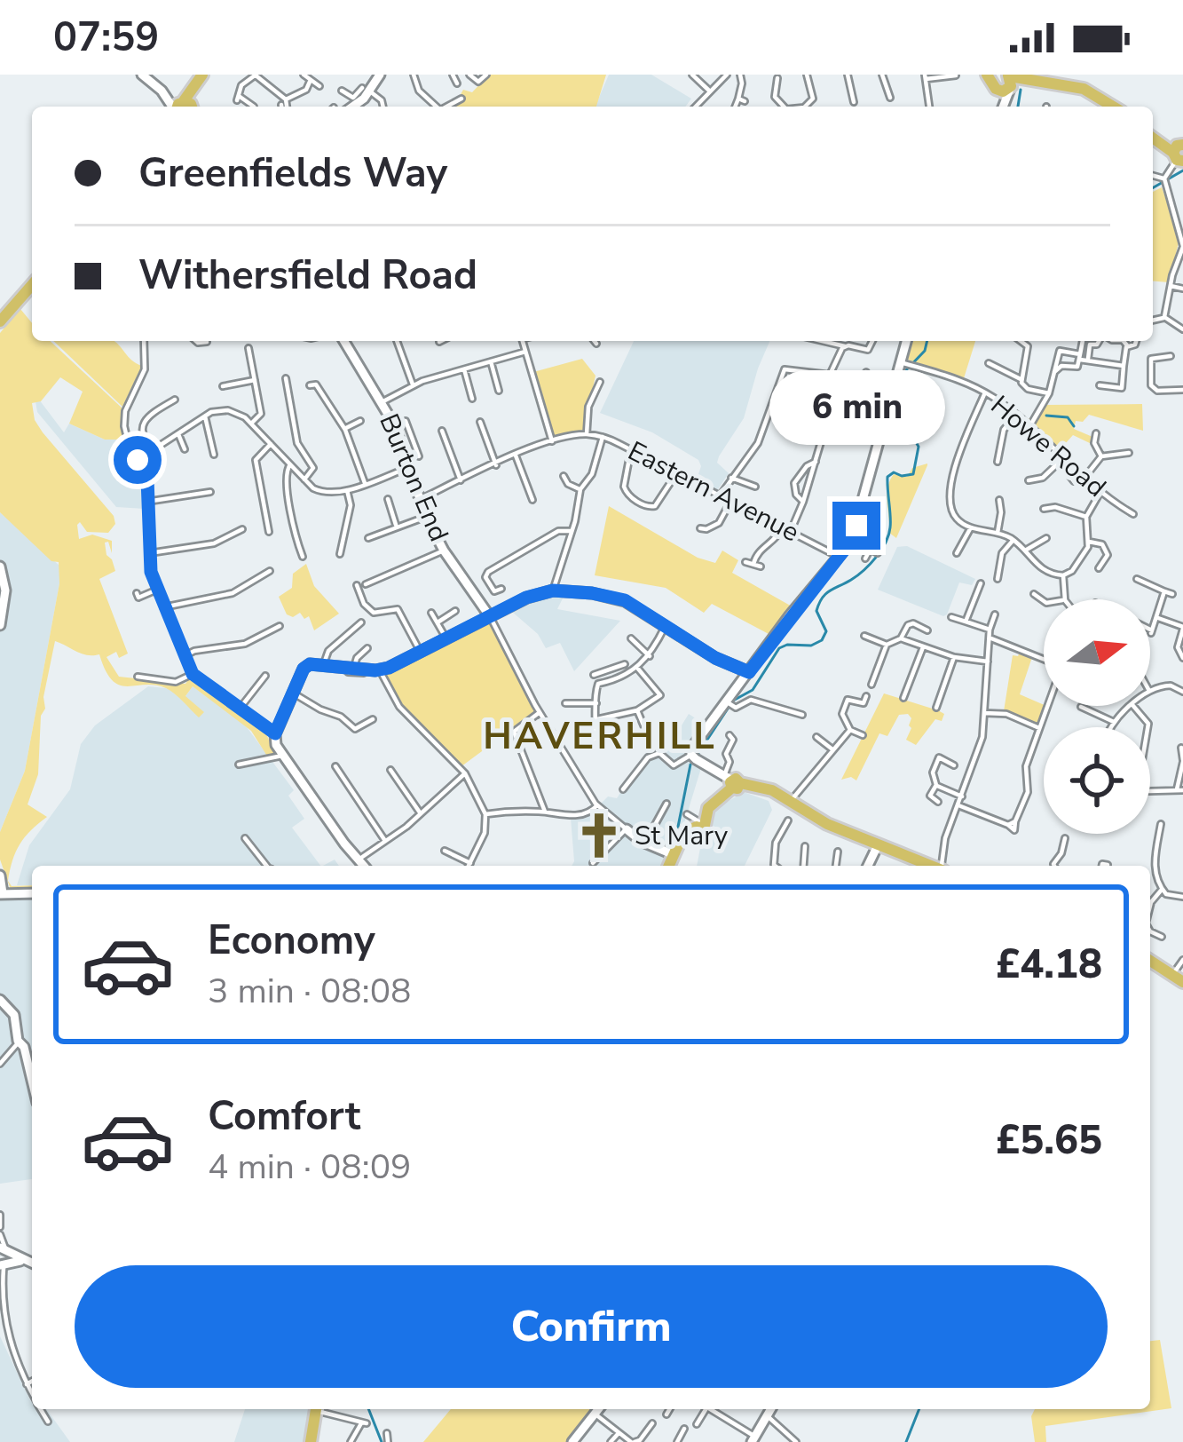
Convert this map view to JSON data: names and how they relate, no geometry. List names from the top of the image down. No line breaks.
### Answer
{"streets":{"street":["Howe Road","Burton End","Eastern Avenue"]},"districts":["HAVERHILL"],"places":{"church":["St Mary"]},"north":"right","page":{"status":"07:59","banner":["Greenfields Way","Withersfield Road"],"bubble":"6 min","list":[{"name":"Economy","note":"3 min · 08:08","value":"£4.18"},{"name":"Comfort","note":"4 min · 08:09","value":"£5.65"}],"buttons":"Confirm"}}
